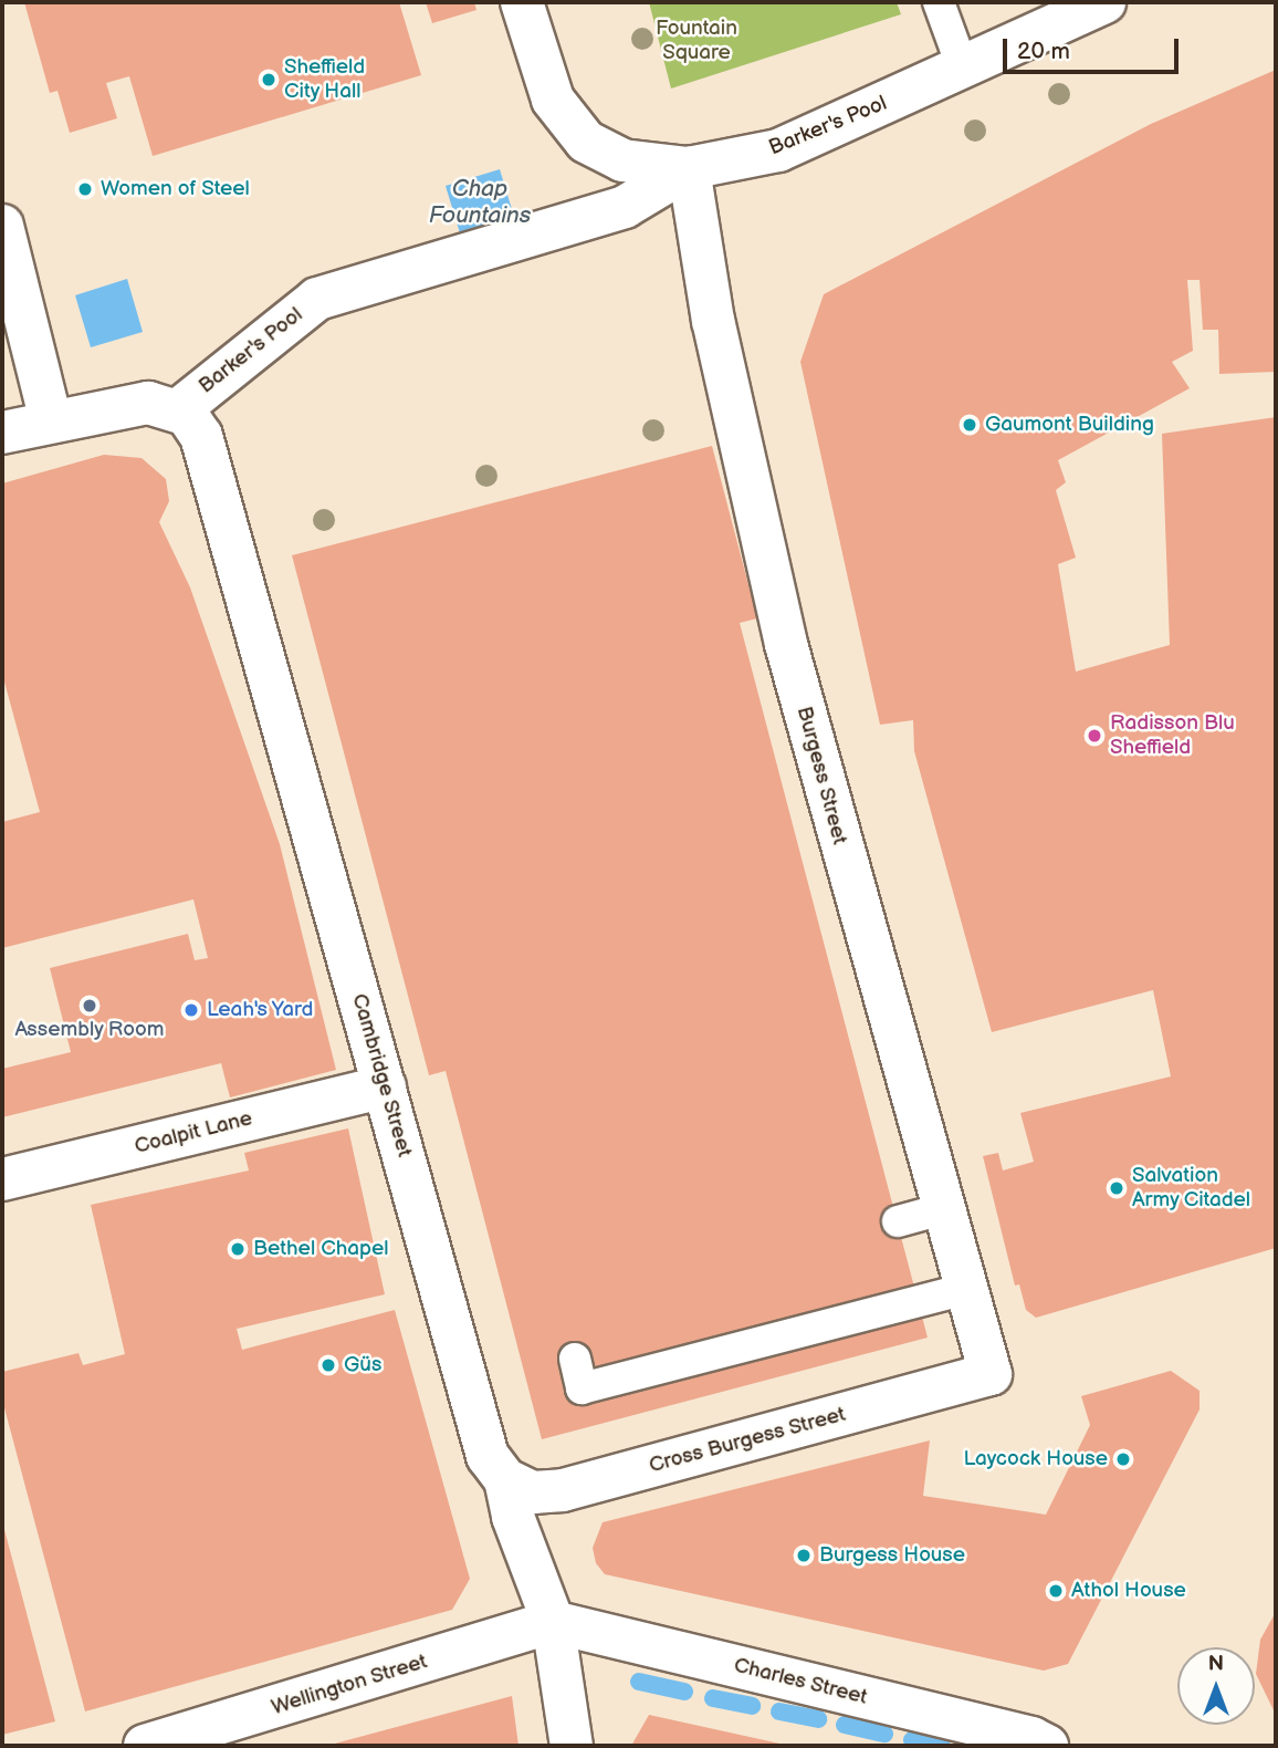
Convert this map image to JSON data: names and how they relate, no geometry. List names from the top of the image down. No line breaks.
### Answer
{"streets":{"street":["Barker's Pool","Burgess Street","Cambridge Street","Coalpit Lane","Cross Burgess Street","Charles Street","Wellington Street"]},"crossings":[["Barker's Pool","Burgess Street"],["Barker's Pool","Cambridge Street"],["Burgess Street","Cross Burgess Street"],["Cambridge Street","Coalpit Lane"],["Cambridge Street","Cross Burgess Street"],["Cambridge Street","Charles Street"],["Cambridge Street","Wellington Street"],["Charles Street","Wellington Street"]],"water":["Chap Fountains"],"parks":["Fountain Square"],"places":["Sheffield City Hall","Women of Steel","Gaumont Building","Radisson Blu Sheffield","Assembly Room","Leah's Yard","Salvation Army Citadel","Bethel Chapel","Güs","Laycock House","Burgess House","Athol House"],"scale_bar":"20 m","north":"top"}
